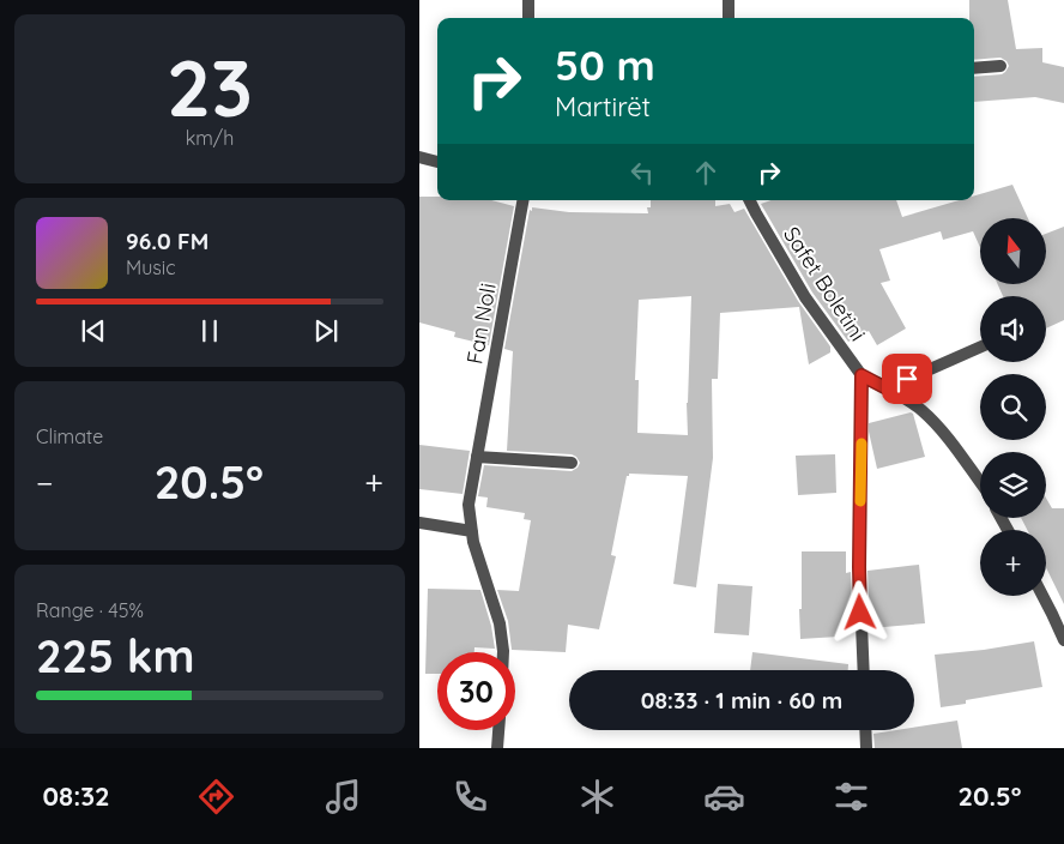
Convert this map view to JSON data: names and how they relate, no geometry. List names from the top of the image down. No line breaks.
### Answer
{"streets":{"street":["Safet Boletini","Fan Noli"]},"north":"top","page":{"tile":[["23","km/h"],"Climate",["Range · 45%","225 km"]],"turn":["50 m","Martirët"],"song":["96.0 FM","Music"],"map_buttons":"+","heat":["−","20.5°","+"],"limit":"30","trip":"08:33 · 1 min · 60 m","tabs":["08:32","20.5°"]}}
